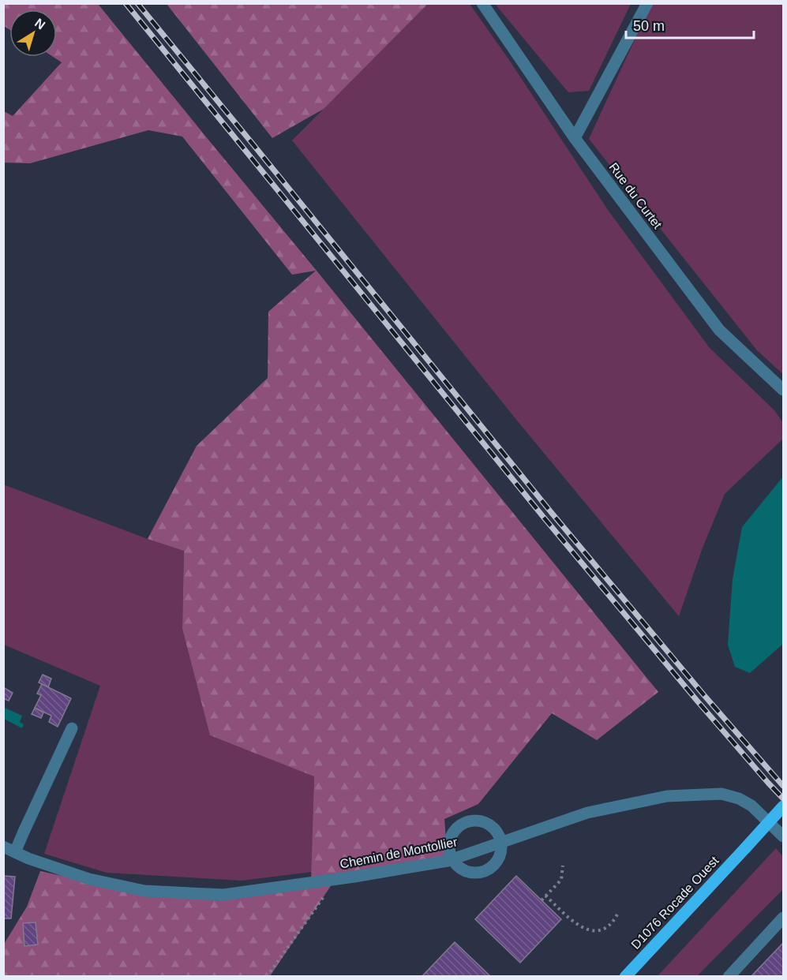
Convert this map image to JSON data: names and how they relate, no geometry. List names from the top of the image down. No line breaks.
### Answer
{"streets":{"main road":["D1076 Rocade Ouest"],"street":["Rue du Curtet","Chemin de Montollier"]},"scale_bar":"50 m","north":"top right"}
